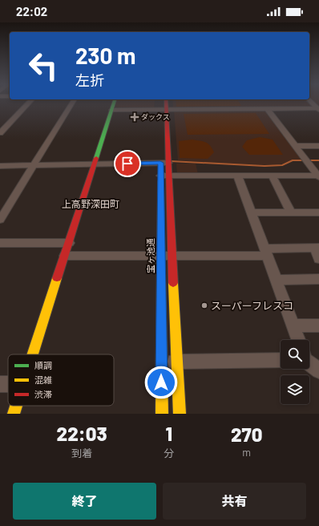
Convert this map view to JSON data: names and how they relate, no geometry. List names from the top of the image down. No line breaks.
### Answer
{"streets":{"street":["宝ヶ池通"]},"districts":["上高野深田町"],"places":{"health":["ダックス"],"other":["スーパーフレスコ"]},"legend":["順調","混雑","渋滞"],"page":{"status":"22:02","turn":["230 m","左折"],"eta":["22:03","到着","1","分","270","m"],"buttons":["終了","共有"]}}
